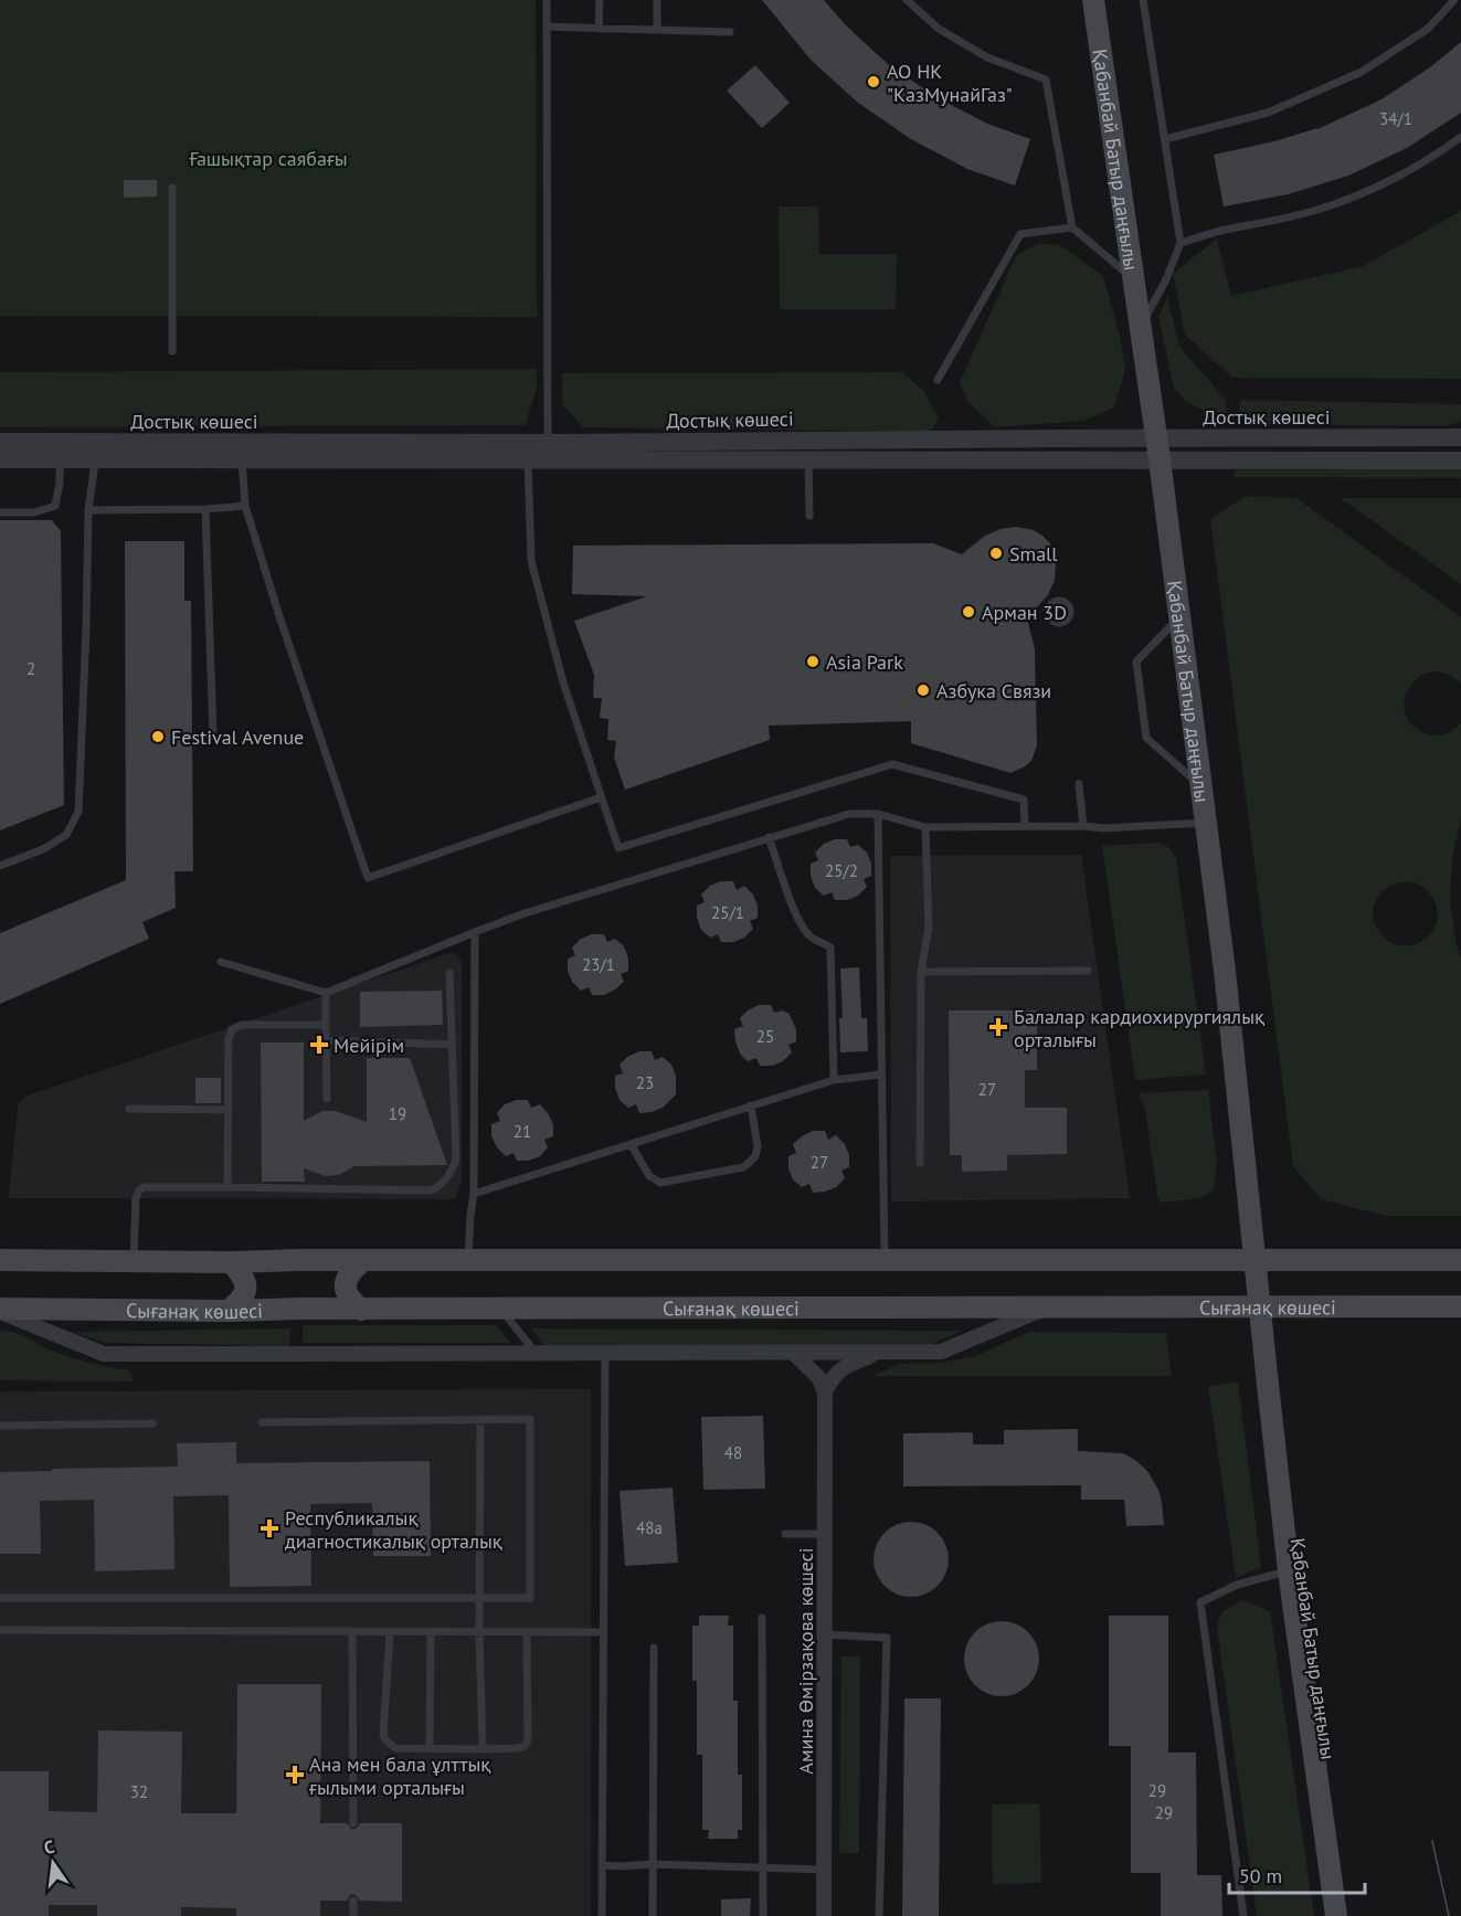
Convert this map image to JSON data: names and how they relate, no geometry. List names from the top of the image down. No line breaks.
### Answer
{"streets":{"main road":["Қабанбай Батыр даңғылы","Сығанақ көшесі"],"street":["Достық көшесі","Амина Өмірзақова көшесі"]},"crossings":[["Қабанбай Батыр даңғылы","Достық көшесі"],["Қабанбай Батыр даңғылы","Сығанақ көшесі"]],"parks":["Ғашықтар саябағы"],"places":{"other":["АО НК \"КазМунайГаз\"","Small","Арман 3D","Asia Park","Азбука Связи","Festival Avenue"],"health":["Балалар кардиохирургиялық орталығы","Мейірім","Республикалық диагностикалық орталық","Ана мен бала ұлттық ғылыми орталығы"]},"house_numbers":["34/1","2","25/2","25/1","23/1","25","23","27","19","21","27","48","48а","29","32","29"],"scale_bar":"50 m","north":"top"}
